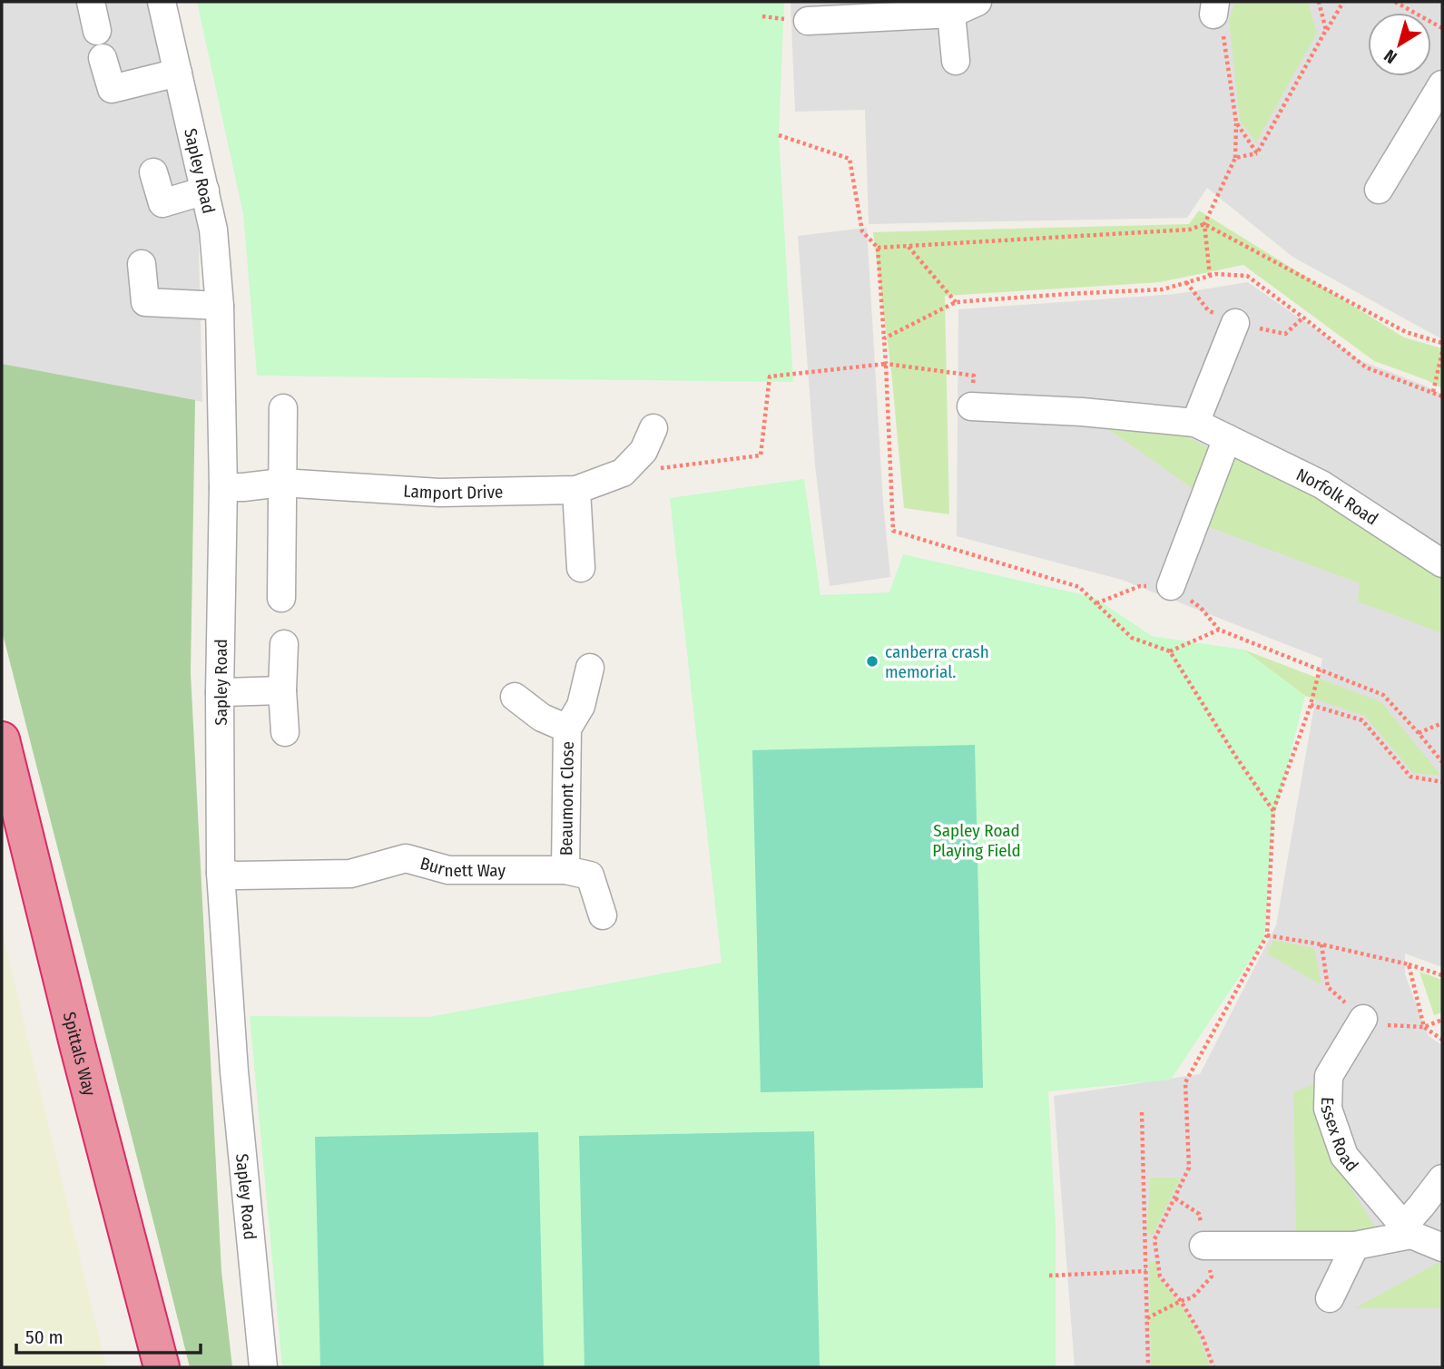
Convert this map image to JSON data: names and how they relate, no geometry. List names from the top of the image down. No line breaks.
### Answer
{"streets":{"highway":["Spittals Way"],"street":["Sapley Road","Lamport Drive","Norfolk Road","Beaumont Close","Burnett Way","Essex Road"]},"crossings":[["Sapley Road","Lamport Drive"],["Sapley Road","Burnett Way"],["Beaumont Close","Burnett Way"]],"parks":["Sapley Road Playing Field"],"places":["canberra crash memorial."],"scale_bar":"50 m","north":"bottom left"}
